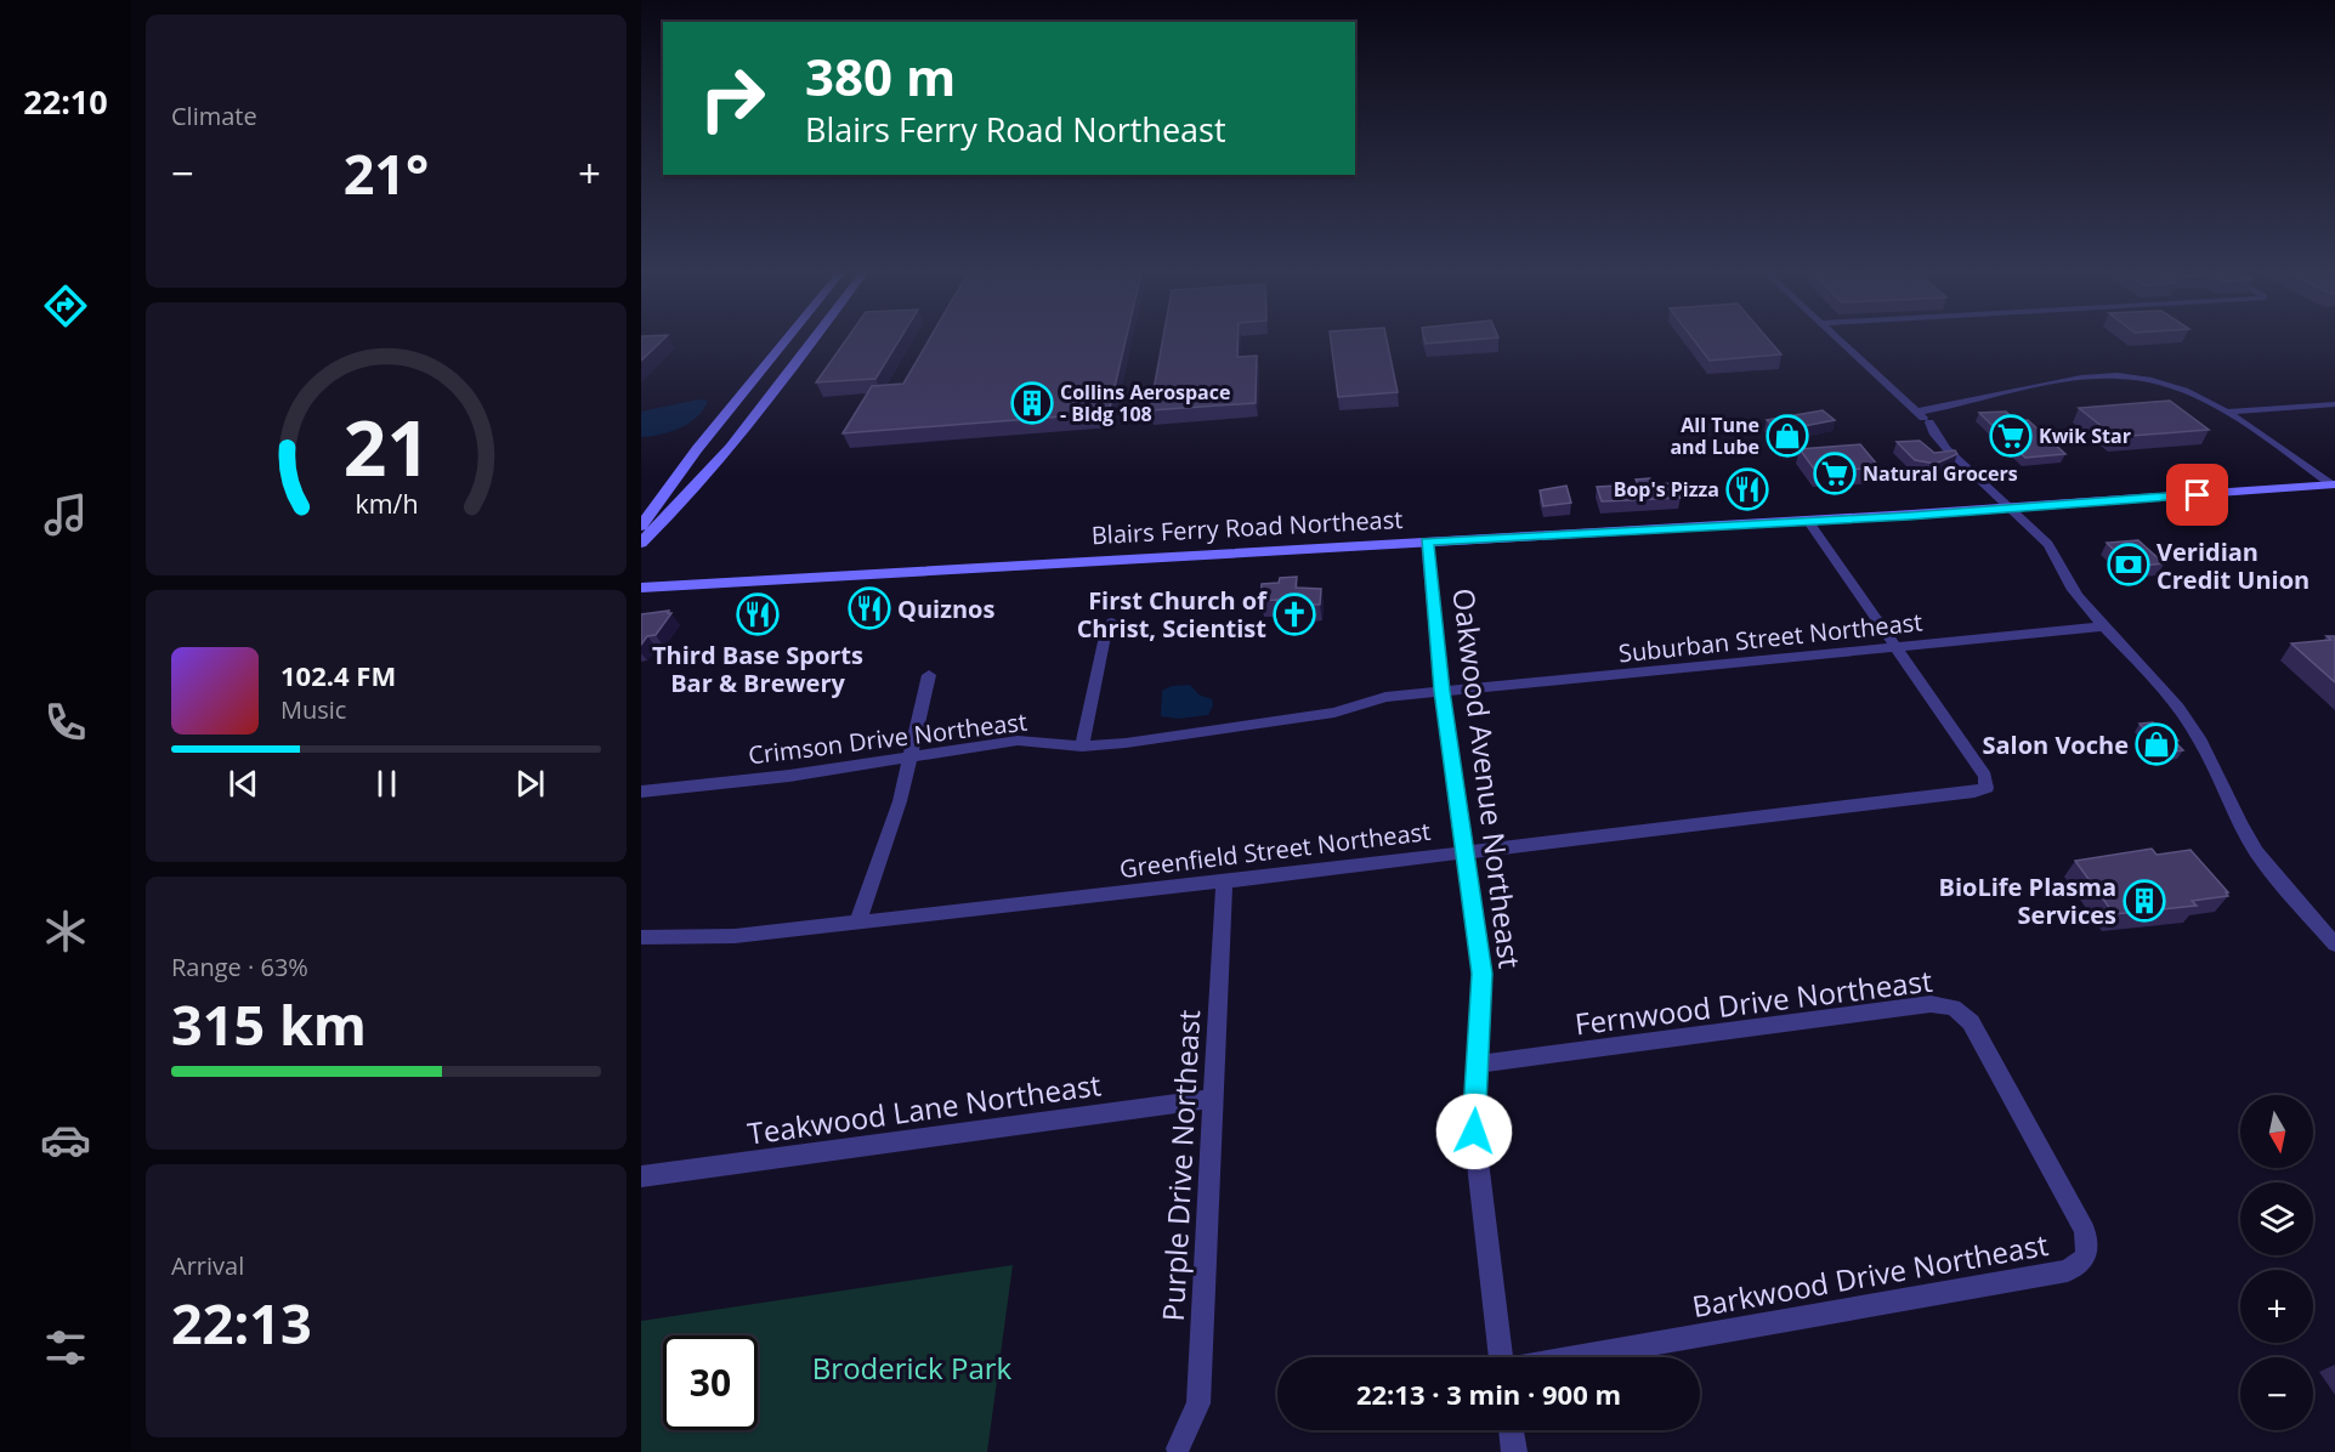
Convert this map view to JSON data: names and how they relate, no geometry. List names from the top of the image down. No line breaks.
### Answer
{"streets":{"main road":["Blairs Ferry Road Northeast"],"street":["Suburban Street Northeast","Crimson Drive Northeast","Oakwood Avenue Northeast","Greenfield Street Northeast","Fernwood Drive Northeast","Teakwood Lane Northeast","Purple Drive Northeast","Barkwood Drive Northeast"]},"crossings":[["Blairs Ferry Road Northeast","Oakwood Avenue Northeast"],["Suburban Street Northeast","Crimson Drive Northeast"],["Suburban Street Northeast","Oakwood Avenue Northeast"],["Suburban Street Northeast","Greenfield Street Northeast"],["Crimson Drive Northeast","Oakwood Avenue Northeast"],["Oakwood Avenue Northeast","Greenfield Street Northeast"],["Oakwood Avenue Northeast","Fernwood Drive Northeast"],["Greenfield Street Northeast","Purple Drive Northeast"],["Fernwood Drive Northeast","Barkwood Drive Northeast"],["Teakwood Lane Northeast","Purple Drive Northeast"]],"parks":["Broderick Park"],"places":{"building":["Collins Aerospace - Bldg 108","BioLife Plasma Services"],"shop":["All Tune and Lube","Salon Voche"],"supermarket":["Kwik Star","Natural Grocers"],"restaurant":["Bop's Pizza","Quiznos","Third Base Sports Bar & Brewery"],"bank":["Veridian Credit Union"],"church":["First Church of Christ, Scientist"]},"north":"bottom","page":{"tabs":"22:10","tile":["Climate",["Range · 63%","315 km"],["Arrival","22:13"]],"turn":["380 m","Blairs Ferry Road Northeast"],"heat":["−","21°","+"],"song":["102.4 FM","Music"],"map_buttons":["+","−"],"limit":"30","trip":"22:13 · 3 min · 900 m","gauge":["21","km/h"]}}
